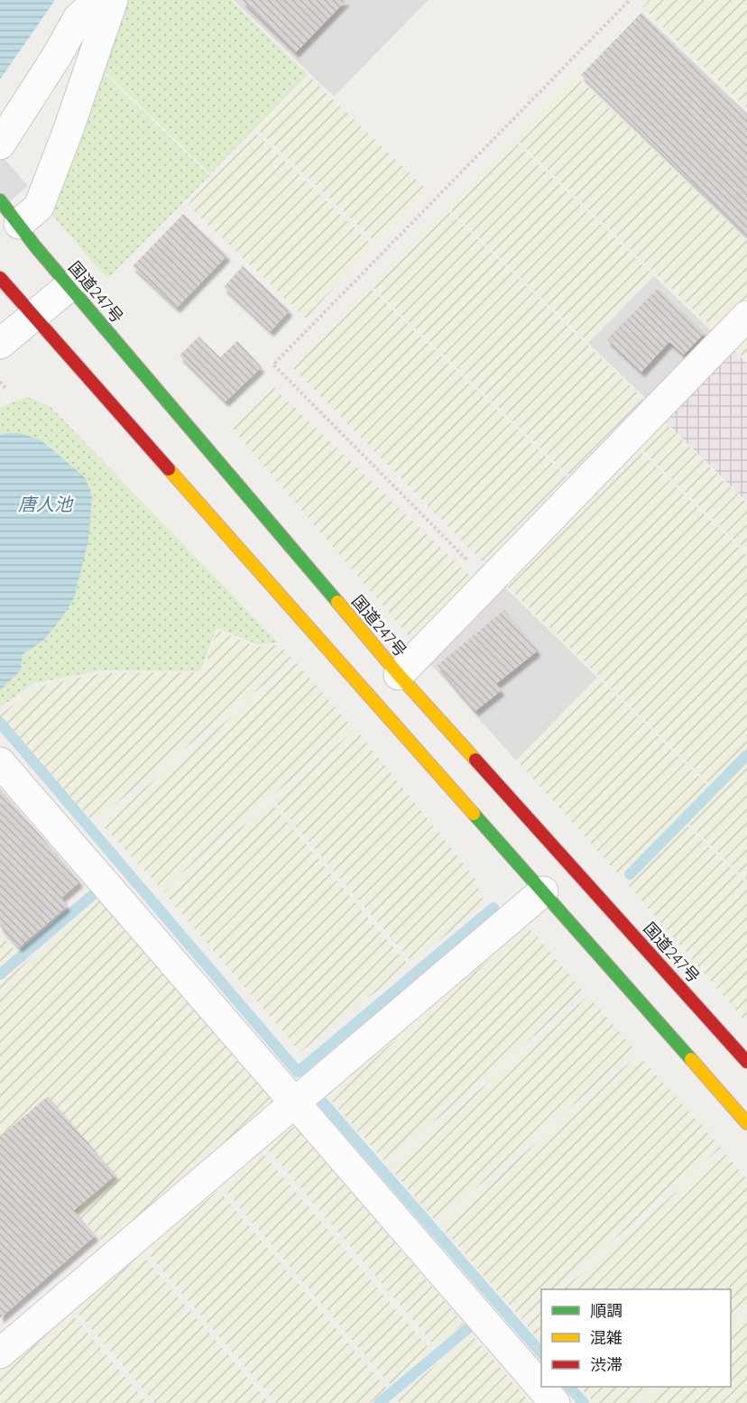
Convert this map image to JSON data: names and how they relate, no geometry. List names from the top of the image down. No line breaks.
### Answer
{"streets":{"highway":["国道247号"]},"water":["唐人池"],"legend":["順調","混雑","渋滞"]}
